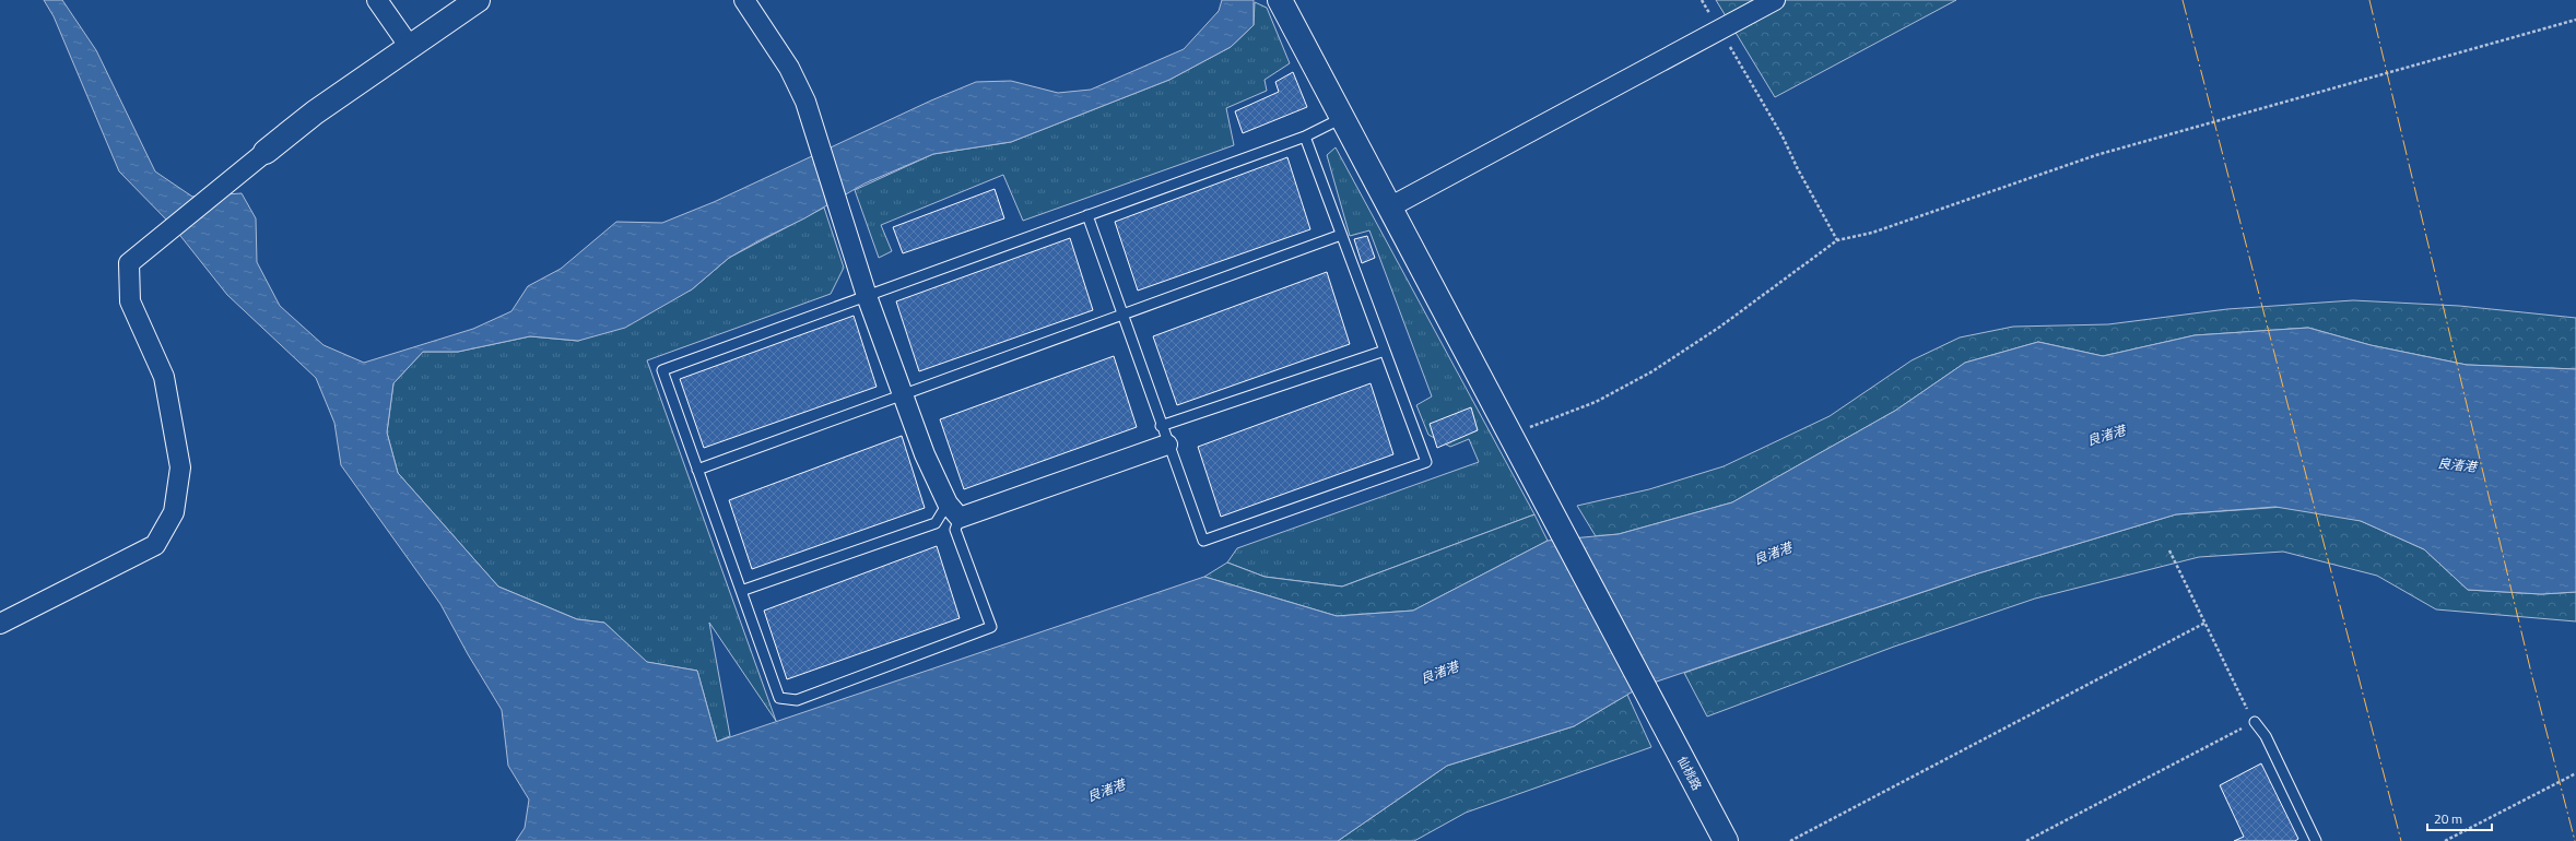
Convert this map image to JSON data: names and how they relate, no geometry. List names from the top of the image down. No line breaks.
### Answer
{"streets":{"street":["仙桃路"]},"water":["良渚港"],"scale_bar":"20 m"}
